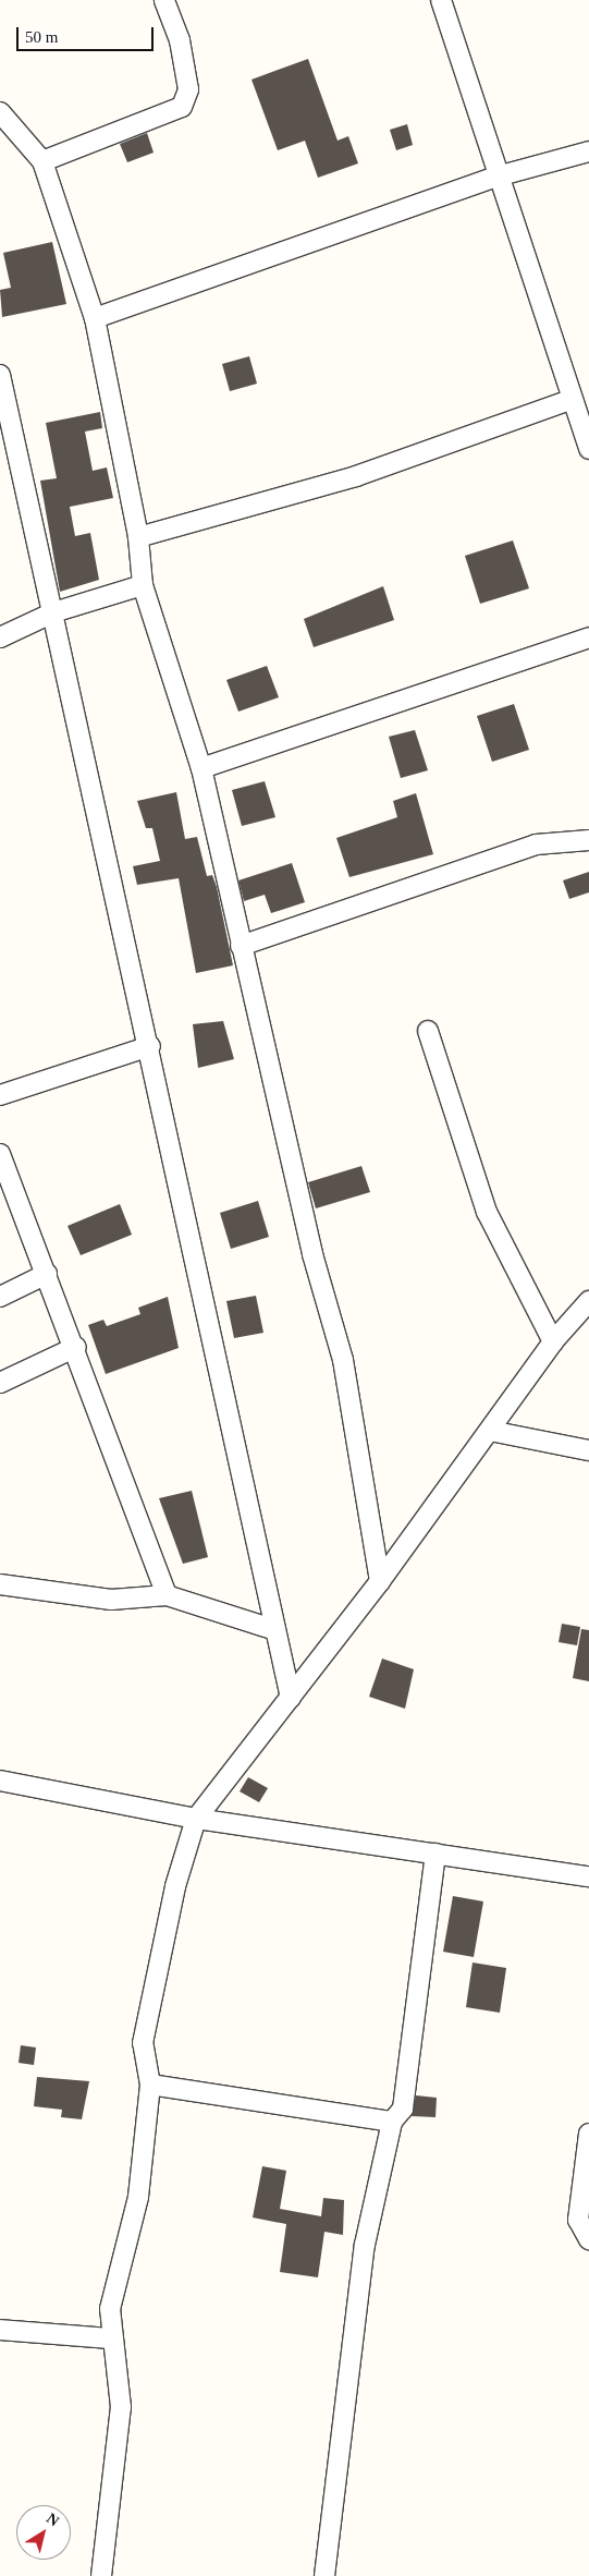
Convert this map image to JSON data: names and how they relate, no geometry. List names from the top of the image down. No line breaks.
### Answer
{"scale_bar":"50 m","north":"top right"}
